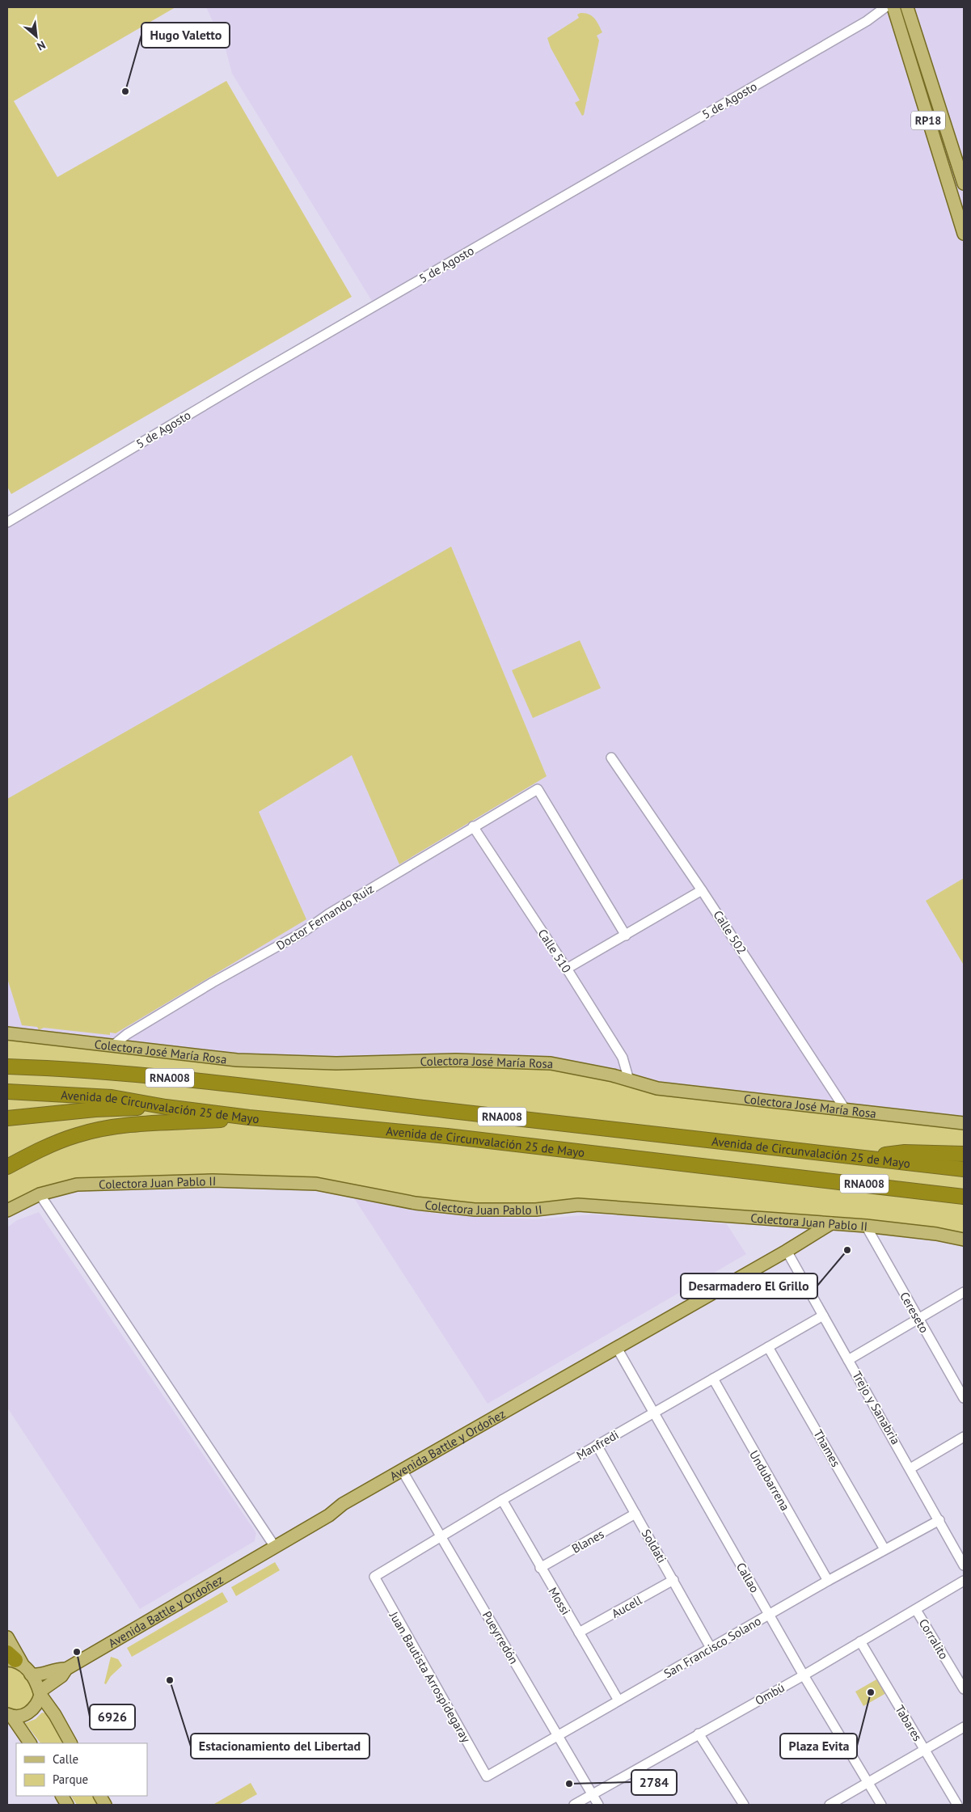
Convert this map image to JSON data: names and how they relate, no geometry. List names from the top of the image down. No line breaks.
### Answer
{"streets":{"highway":["RNA008","Avenida de Circunvalación 25 de Mayo"],"main road":["RP18","Colectora José María Rosa","Colectora Juan Pablo II","Avenida Battle y Ordoñez"],"street":["5 de Agosto","Doctor Fernando Ruiz","Calle 502","Calle 510","Cereseto","Trejo y Sanabria","Manfredi","Thames","Undubarrena","Blanes","Soldati","Callao","Mossi","Aucell","Pueyrredón","Corralito","San Francisco Solano","Juan Bautista Arrospidegaray","Ombú","Tabares"]},"crossings":[["Doctor Fernando Ruiz","Calle 510"],["Doctor Fernando Ruiz","Colectora José María Rosa"],["Calle 502","Colectora José María Rosa"],["Calle 510","Colectora José María Rosa"],["Colectora Juan Pablo II","Cereseto"],["Colectora Juan Pablo II","Avenida Battle y Ordoñez"],["Trejo y Sanabria","Avenida Battle y Ordoñez"],["Trejo y Sanabria","Manfredi"],["Trejo y Sanabria","San Francisco Solano"],["Avenida Battle y Ordoñez","Callao"],["Avenida Battle y Ordoñez","Pueyrredón"],["Manfredi","Thames"],["Manfredi","Undubarrena"],["Manfredi","Soldati"],["Manfredi","Callao"],["Manfredi","Mossi"],["Manfredi","Pueyrredón"],["Manfredi","Juan Bautista Arrospidegaray"],["Thames","San Francisco Solano"],["Undubarrena","San Francisco Solano"],["Blanes","Soldati"],["Blanes","Mossi"],["Soldati","Aucell"],["Soldati","San Francisco Solano"],["Callao","San Francisco Solano"],["Callao","Ombú"],["Mossi","Aucell"],["Mossi","San Francisco Solano"],["Pueyrredón","San Francisco Solano"],["Pueyrredón","Ombú"],["Corralito","Ombú"],["San Francisco Solano","Juan Bautista Arrospidegaray"],["Ombú","Tabares"]],"places":["Hugo Valetto","Desarmadero El Grillo","6926","Estacionamiento del Libertad","Plaza Evita","2784"],"legend":["Calle","Parque"],"north":"bottom right"}
